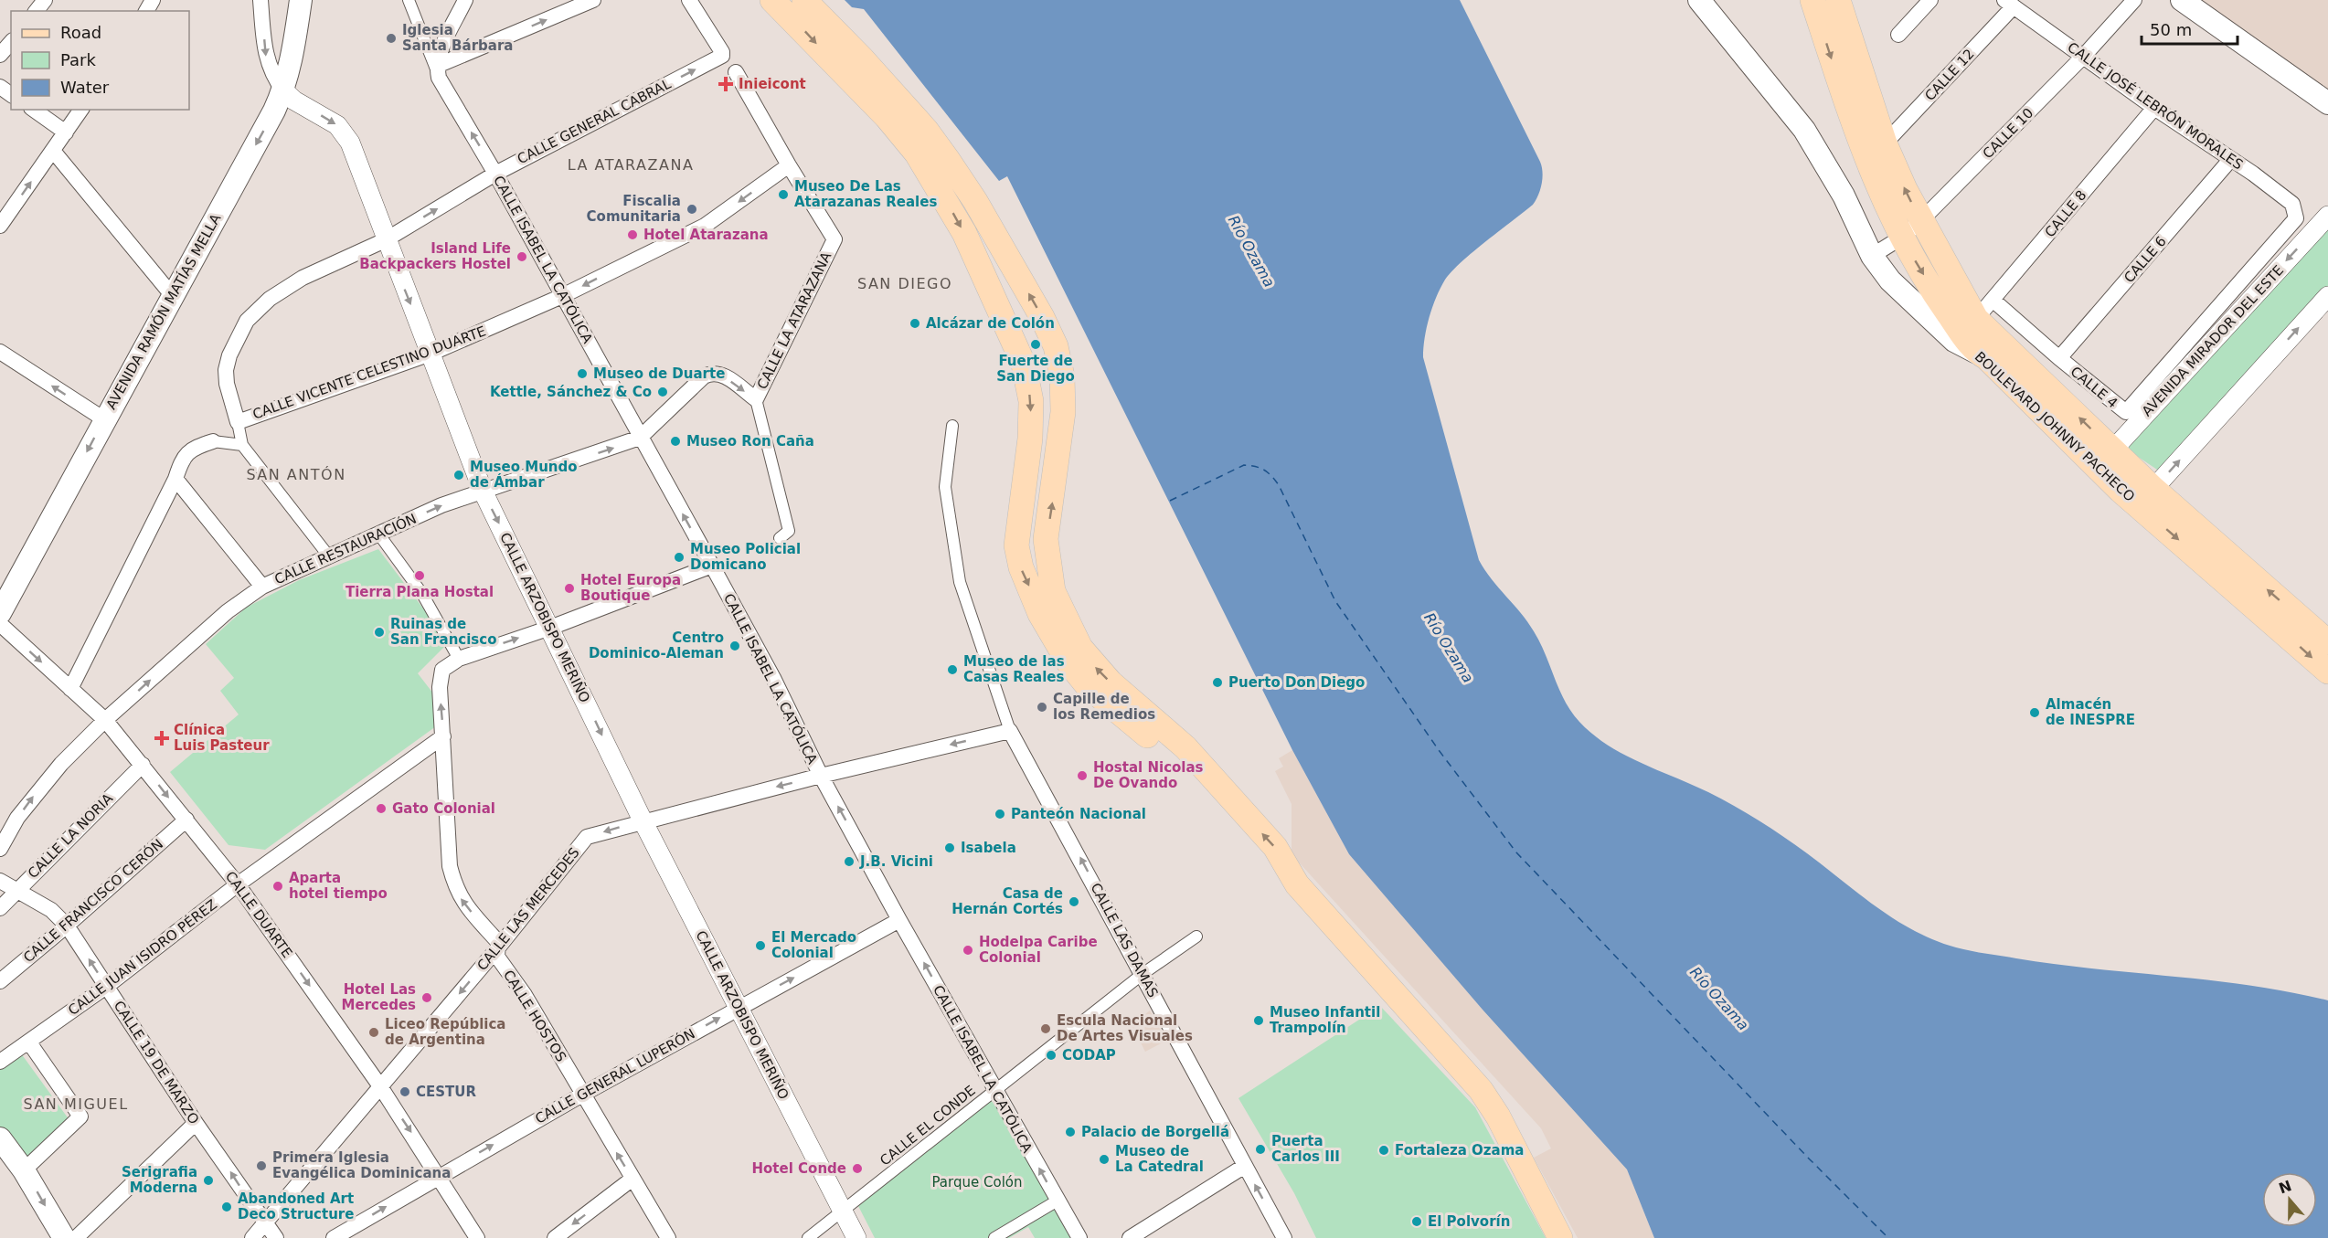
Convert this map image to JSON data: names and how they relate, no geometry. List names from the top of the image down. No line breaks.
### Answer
{"streets":{"main road":["AVENIDA RAMÓN MATÍAS MELLA","BOULEVARD JOHNNY PACHECO"],"street":["CALLE 12","CALLE JOSÉ LEBRÓN MORALES","CALLE GENERAL CABRAL","CALLE 10","CALLE 8","CALLE ISABEL LA CATÓLICA","CALLE 6","CALLE LA ATARAZANA","AVENIDA MIRADOR DEL ESTE","CALLE VICENTE CELESTINO DUARTE","CALLE 4","CALLE RESTAURACIÓN","CALLE ARZOBISPO MERIÑO","CALLE LA NORIA","CALLE FRANCISCO CERÓN","CALLE LAS MERCEDES","CALLE DUARTE","CALLE LAS DAMAS","CALLE JUAN ISIDRO PÉREZ","CALLE HOSTOS","CALLE 19 DE MARZO","CALLE GENERAL LUPERÓN","CALLE EL CONDE"]},"crossings":[["CALLE 12","CALLE JOSÉ LEBRÓN MORALES"],["CALLE 12","BOULEVARD JOHNNY PACHECO"],["CALLE JOSÉ LEBRÓN MORALES","CALLE 10"],["CALLE JOSÉ LEBRÓN MORALES","CALLE 8"],["CALLE JOSÉ LEBRÓN MORALES","CALLE 6"],["CALLE JOSÉ LEBRÓN MORALES","CALLE 4"],["CALLE GENERAL CABRAL","CALLE ISABEL LA CATÓLICA"],["CALLE GENERAL CABRAL","CALLE VICENTE CELESTINO DUARTE"],["CALLE GENERAL CABRAL","CALLE ARZOBISPO MERIÑO"],["CALLE 10","BOULEVARD JOHNNY PACHECO"],["CALLE 8","CALLE 4"],["CALLE 8","BOULEVARD JOHNNY PACHECO"],["CALLE ISABEL LA CATÓLICA","CALLE VICENTE CELESTINO DUARTE"],["CALLE ISABEL LA CATÓLICA","CALLE RESTAURACIÓN"],["CALLE ISABEL LA CATÓLICA","CALLE LAS MERCEDES"],["CALLE ISABEL LA CATÓLICA","CALLE GENERAL LUPERÓN"],["CALLE ISABEL LA CATÓLICA","CALLE EL CONDE"],["CALLE 6","CALLE 4"],["AVENIDA RAMÓN MATÍAS MELLA","CALLE ARZOBISPO MERIÑO"],["CALLE LA ATARAZANA","CALLE VICENTE CELESTINO DUARTE"],["CALLE LA ATARAZANA","CALLE RESTAURACIÓN"],["AVENIDA MIRADOR DEL ESTE","BOULEVARD JOHNNY PACHECO"],["CALLE VICENTE CELESTINO DUARTE","CALLE ARZOBISPO MERIÑO"],["CALLE RESTAURACIÓN","CALLE ARZOBISPO MERIÑO"],["CALLE RESTAURACIÓN","CALLE DUARTE"],["CALLE ARZOBISPO MERIÑO","CALLE LAS MERCEDES"],["CALLE ARZOBISPO MERIÑO","CALLE GENERAL LUPERÓN"],["CALLE ARZOBISPO MERIÑO","CALLE EL CONDE"],["CALLE LA NORIA","CALLE DUARTE"],["CALLE LA NORIA","CALLE 19 DE MARZO"],["CALLE FRANCISCO CERÓN","CALLE DUARTE"],["CALLE FRANCISCO CERÓN","CALLE 19 DE MARZO"],["CALLE LAS MERCEDES","CALLE DUARTE"],["CALLE LAS MERCEDES","CALLE LAS DAMAS"],["CALLE LAS MERCEDES","CALLE HOSTOS"],["CALLE LAS MERCEDES","CALLE 19 DE MARZO"],["CALLE DUARTE","CALLE JUAN ISIDRO PÉREZ"],["CALLE DUARTE","CALLE GENERAL LUPERÓN"],["CALLE LAS DAMAS","CALLE EL CONDE"],["CALLE JUAN ISIDRO PÉREZ","CALLE HOSTOS"],["CALLE JUAN ISIDRO PÉREZ","CALLE 19 DE MARZO"],["CALLE HOSTOS","CALLE GENERAL LUPERÓN"]],"one_way":["CALLE ISABEL LA CATÓLICA","AVENIDA RAMÓN MATÍAS MELLA","CALLE VICENTE CELESTINO DUARTE","CALLE RESTAURACIÓN","CALLE ARZOBISPO MERIÑO","CALLE LAS MERCEDES","CALLE DUARTE","CALLE LAS DAMAS","CALLE HOSTOS","CALLE 19 DE MARZO","CALLE GENERAL LUPERÓN"],"districts":["LA ATARAZANA","SAN DIEGO","SAN ANTÓN","SAN MIGUEL"],"water":["Río Ozama"],"parks":["Parque Colón"],"places":{"other":["Iglesia Santa Bárbara","Museo De Las Atarazanas Reales","Fiscalia Comunitaria","Hotel Atarazana","Island Life Backpackers Hostel","Alcázar de Colón","Fuerte de San Diego","Museo de Duarte","Kettle, Sánchez & Co","Museo Ron Caña","Museo Mundo de Ámbar","Museo Policial Domicano","Tierra Plana Hostal","Hotel Europa Boutique","Ruinas de San Francisco","Centro Dominico-Aleman","Museo de las Casas Reales","Puerto Don Diego","Capille de los Remedios","Almacén de INESPRE","Hostal Nicolas De Ovando","Gato Colonial","Panteón Nacional","Isabela","J.B. Vicini","Aparta hotel tiempo","Casa de Hernán Cortés","El Mercado Colonial","Hodelpa Caribe Colonial","Hotel Las Mercedes","Museo Infantil Trampolín","Escula Nacional De Artes Visuales","Liceo República de Argentina","CODAP","CESTUR","Palacio de Borgellá","Puerta Carlos III","Fortaleza Ozama","Museo de La Catedral","Primera Iglesia Evangélica Dominicana","Hotel Conde","Serigrafia Moderna","Abandoned Art Deco Structure","El Polvorín"],"health":["Inieicont","Clínica Luis Pasteur"]},"legend":["Road","Park","Water"],"scale_bar":"50 m","north":"top"}
